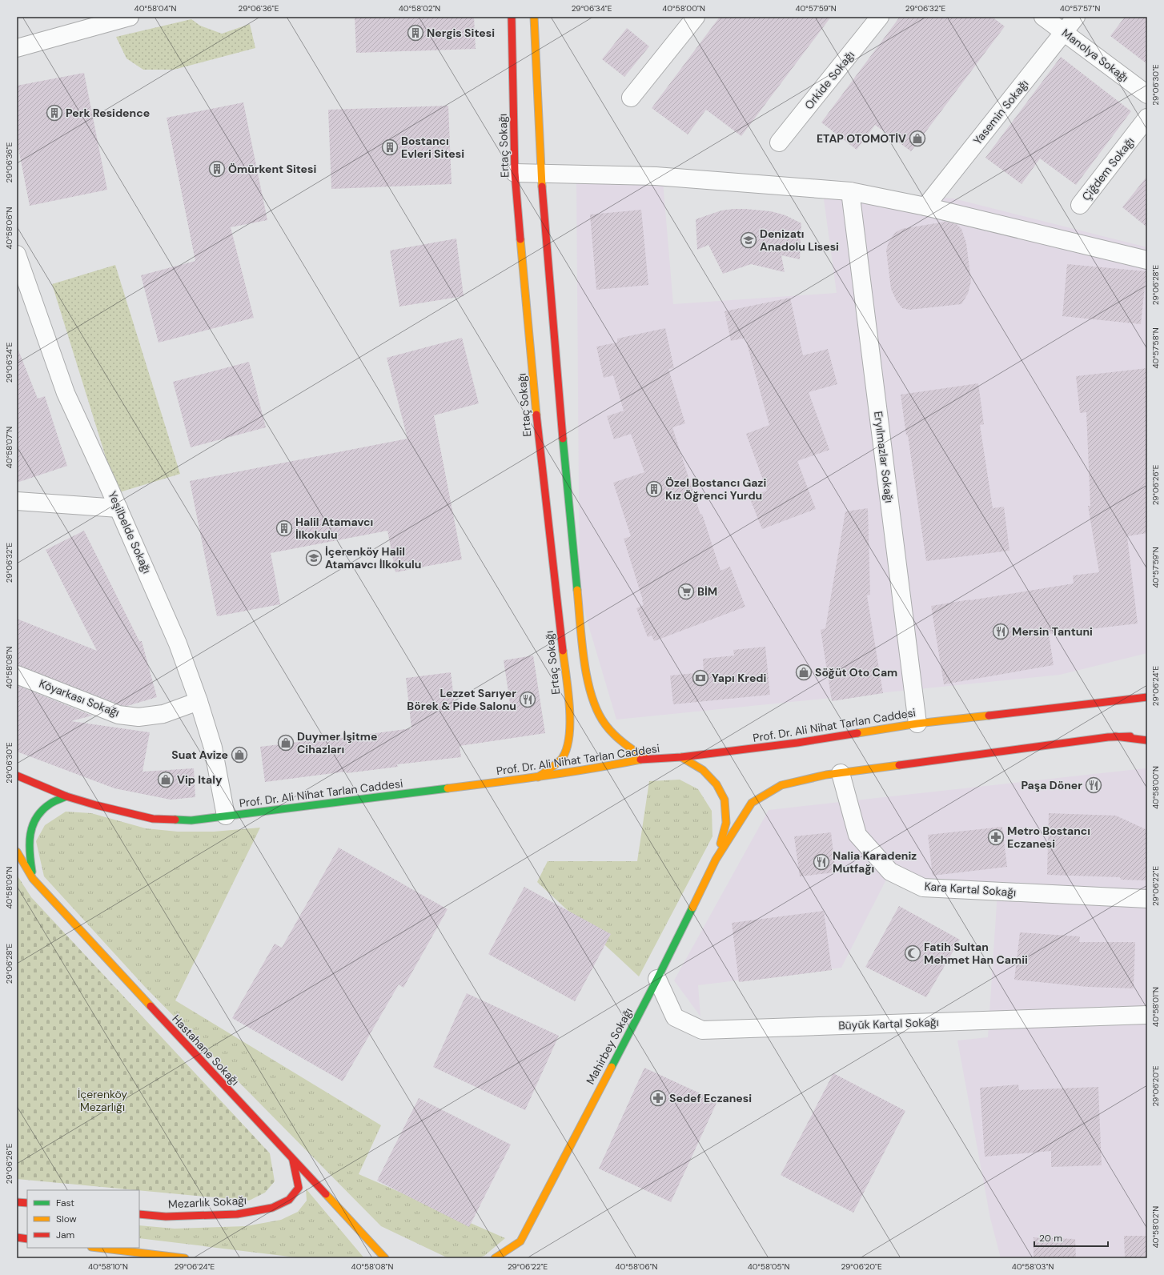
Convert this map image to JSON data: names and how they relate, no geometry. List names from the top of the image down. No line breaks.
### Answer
{"streets":{"main road":["Ertaç Sokağı","Prof. Dr. Ali Nihat Tarlan Caddesi","Mahirbey Sokağı","Hastahane Sokağı","Mezarlık Sokağı"],"street":["Manolya Sokağı","Orkide Sokağı","Yasemin Sokağı","Çiğdem Sokağı","Eryılmazlar Sokağı","Yeşilbelde Sokağı","Köyarkası Sokağı","Kara Kartal Sokağı","Büyük Kartal Sokağı"]},"crossings":[["Manolya Sokağı","Yasemin Sokağı"],["Ertaç Sokağı","Prof. Dr. Ali Nihat Tarlan Caddesi"],["Eryılmazlar Sokağı","Prof. Dr. Ali Nihat Tarlan Caddesi"],["Yeşilbelde Sokağı","Köyarkası Sokağı"],["Yeşilbelde Sokağı","Prof. Dr. Ali Nihat Tarlan Caddesi"],["Büyük Kartal Sokağı","Mahirbey Sokağı"],["Hastahane Sokağı","Mezarlık Sokağı"]],"parks":["İçerenköy Mezarlığı"],"places":{"building":["Nergis Sitesi","Perk Residence","Bostancı Evleri Sitesi","Ömürkent Sitesi","Özel Bostancı Gazi Kız Öğrenci Yurdu","Halil Atamavcı İlkokulu"],"shop":["ETAP OTOMOTİV","Söğüt Oto Cam","Duymer İşitme Cihazları","Suat Avize","Vip Italy"],"school or university":["Denizatı Anadolu Lisesi","İçerenköy Halil Atamavcı İlkokulu"],"supermarket":["BİM"],"restaurant":["Mersin Tantuni","Lezzet Sarıyer Börek & Pide Salonu","Paşa Döner","Nalia Karadeniz Mutfağı"],"bank":["Yapı Kredi"],"pharmacy":["Metro Bostancı Eczanesi","Sedef Eczanesi"],"mosque":["Fatih Sultan Mehmet Han Camii"]},"legend":["Fast","Slow","Jam"],"scale_bar":"20 m","coordinates":["40°58'04\"N","29°06'36\"E","40°58'02\"N","29°06'34\"E","40°58'00\"N","40°57'59\"N","29°06'32\"E","40°57'57\"N","29°06'30\"E","40°58'06\"N","29°06'28\"E","40°57'58\"N","40°58'07\"N","29°06'26\"E","40°58'08\"N","29°06'24\"E","29°06'22\"E","40°58'09\"N","40°58'01\"N","29°06'20\"E","40°58'10\"N","40°58'05\"N","40°58'03\"N"]}
